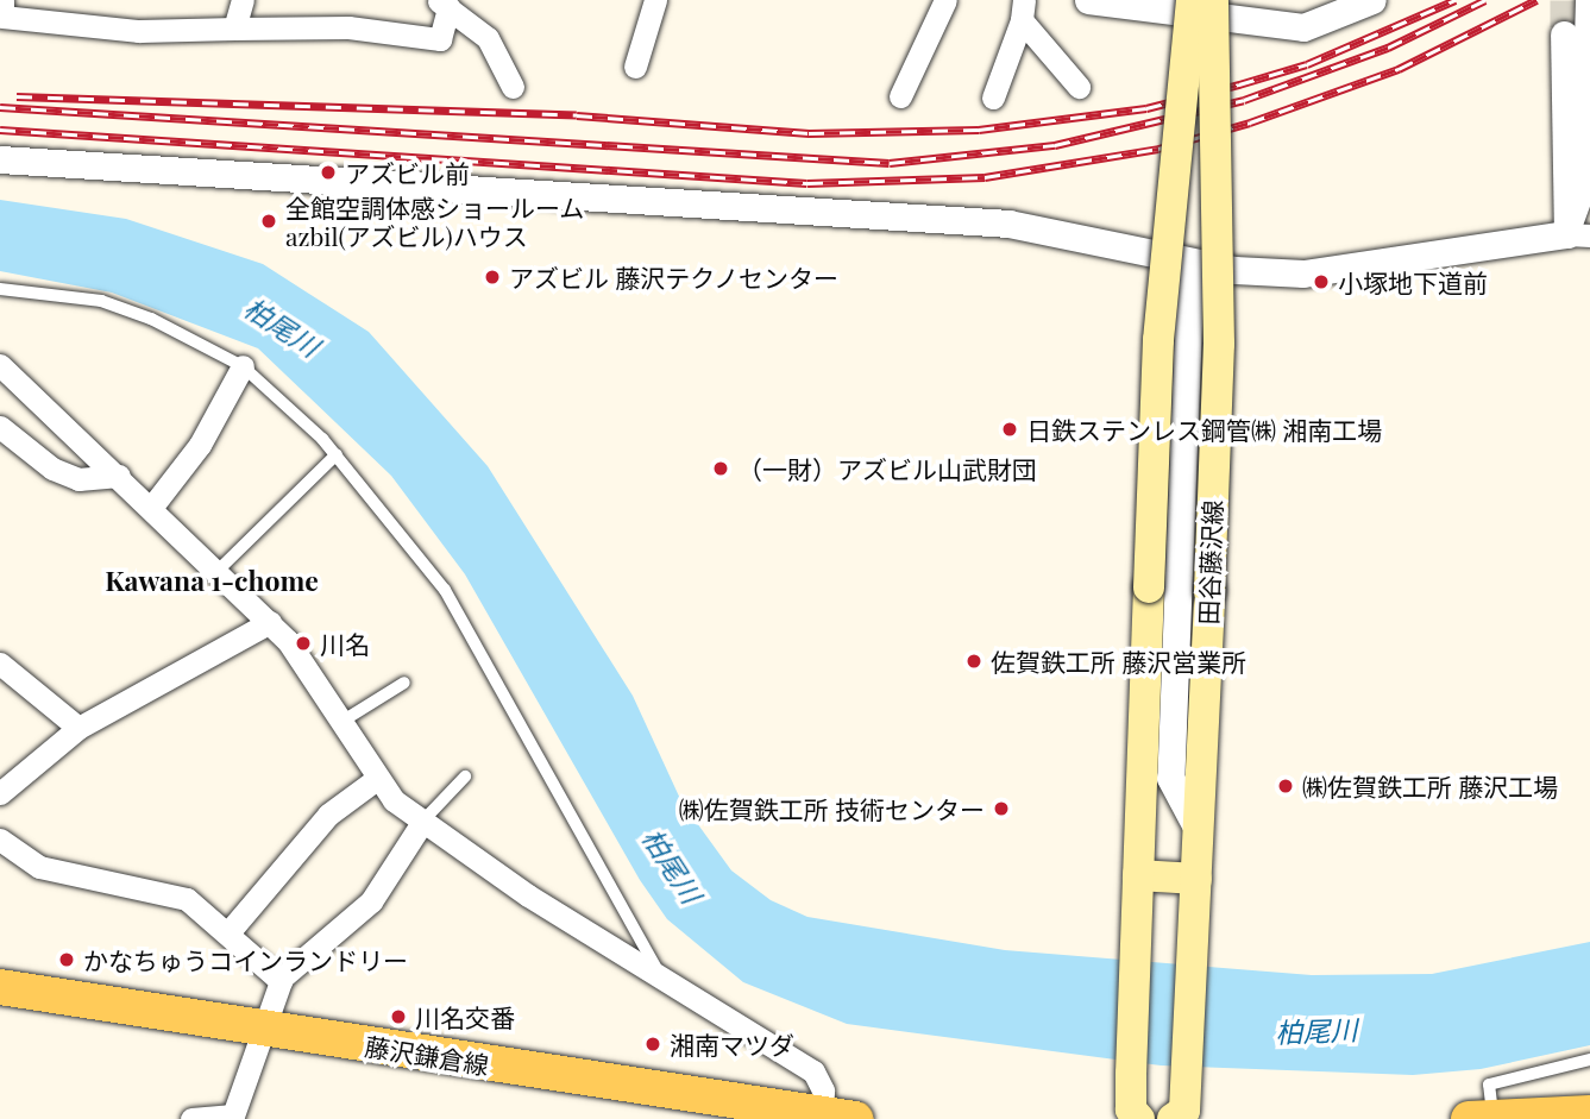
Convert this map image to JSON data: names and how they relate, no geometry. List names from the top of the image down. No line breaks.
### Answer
{"streets":{"main road":["田谷藤沢線","藤沢鎌倉線"]},"districts":["Kawana 1-chome"],"water":["柏尾川"],"places":["アズビル前","全館空調体感ショールーム azbil(アズビル)ハウス","アズビル 藤沢テクノセンター","小塚地下道前","日鉄ステンレス鋼管㈱ 湘南工場","（一財）アズビル山武財団","川名","佐賀鉄工所 藤沢営業所","㈱佐賀鉄工所 藤沢工場","㈱佐賀鉄工所 技術センター","かなちゅうコインランドリー","川名交番","湘南マツダ"]}
